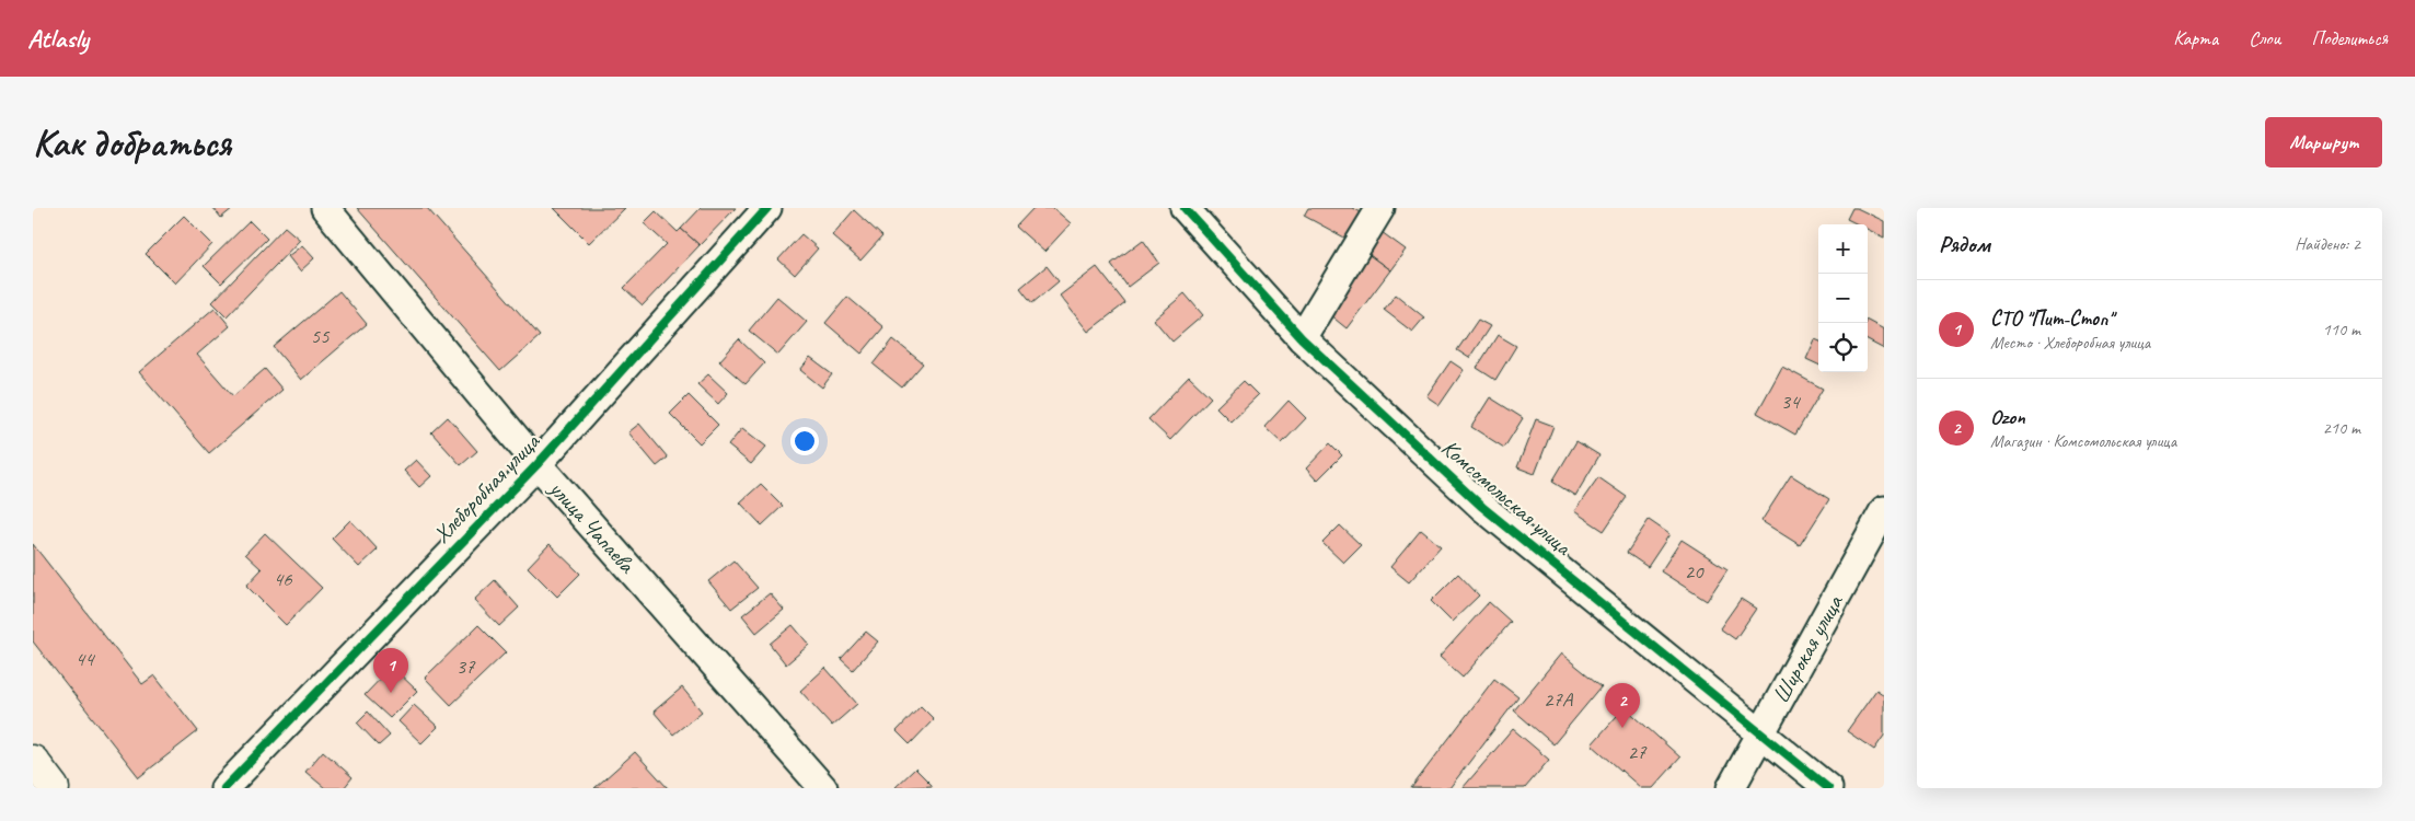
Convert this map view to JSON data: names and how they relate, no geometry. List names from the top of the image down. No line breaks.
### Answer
{"streets":{"street":["Хлеборобная улица","Комсомольская улица","улица Чапаева","Широкая улица"]},"crossings":[["Хлеборобная улица","улица Чапаева"],["Комсомольская улица","Широкая улица"]],"house_numbers":["55","34","20","46","44","37","27А","27"],"page":{"header":"Atlasly","nav":["Карта","Слои","Поделиться"],"buttons":"Маршрут","title":"Как добраться","heading":["Рядом","Найдено: 2"],"map_buttons":["+","−"],"list":[{"mark":"1","name":"СТО \"Пит-Стоп\"","note":"Место · Хлеборобная улица","value":"110 m"},{"mark":"2","name":"Ozon","note":"Магазин · Комсомольская улица","value":"210 m"}],"pins":["1","2"]}}
